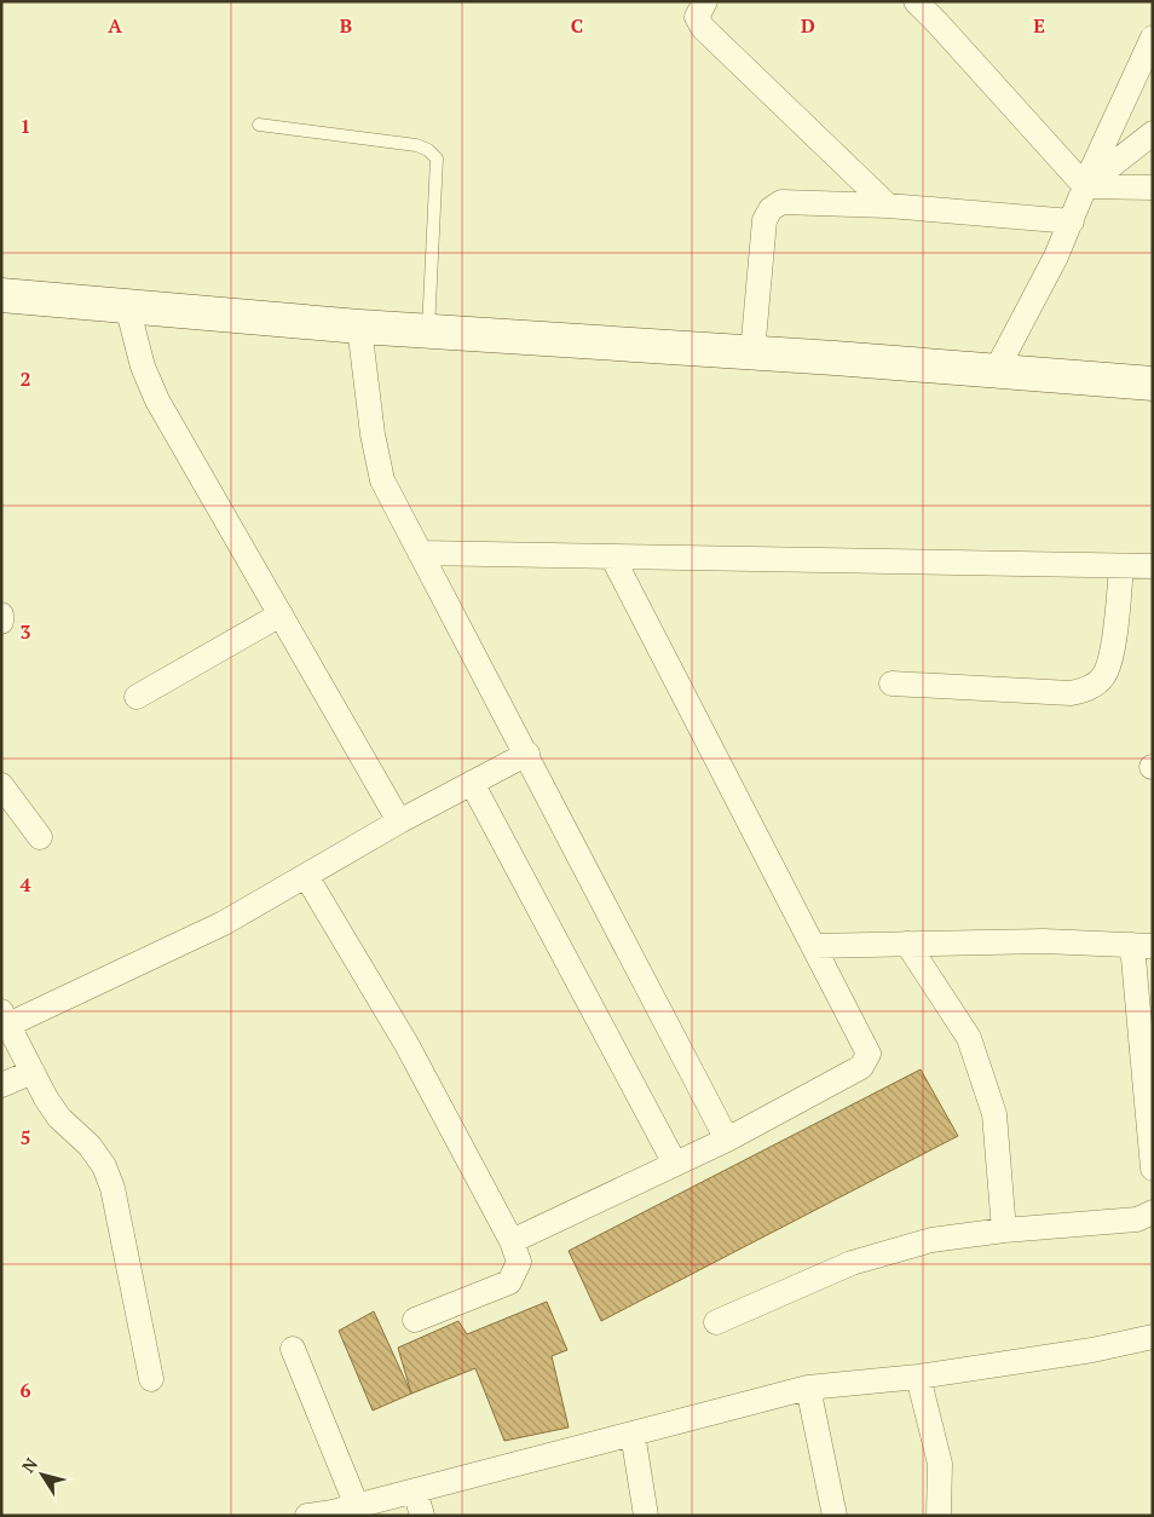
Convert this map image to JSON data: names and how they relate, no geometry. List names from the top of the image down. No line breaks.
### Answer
{"north":"top left","grid":{"columns":["A","B","C","D","E"],"rows":["1","2","3","4","5","6"]}}
